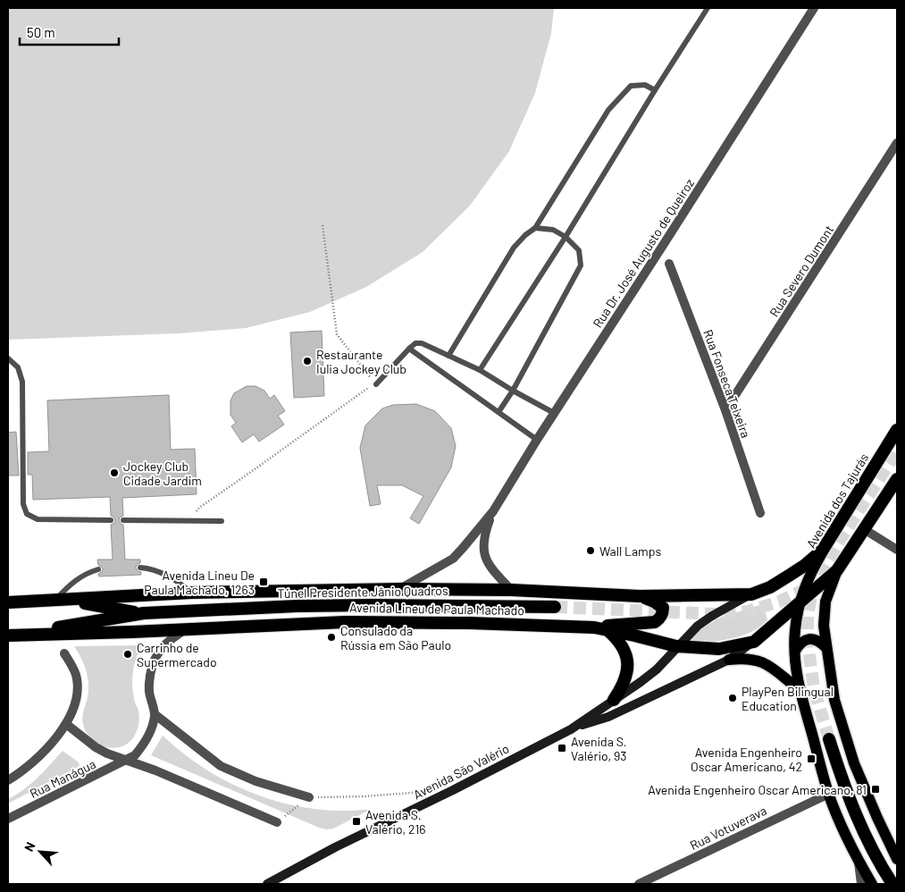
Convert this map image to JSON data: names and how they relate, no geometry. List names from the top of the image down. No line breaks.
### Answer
{"streets":{"highway":["Avenida dos Tajurás","Túnel Presidente Jânio Quadros","Avenida Lineu de Paula Machado"],"main road":["Avenida São Valério"],"street":["Rua Dr. José Augusto de Queiroz","Rua Severo Dumont","Rua Fonseca Teixeira","Rua Manágua","Rua Votuverava"]},"crossings":[["Rua Severo Dumont","Rua Fonseca Teixeira"],["Avenida dos Tajurás","Avenida Lineu de Paula Machado"],["Avenida dos Tajurás","Rua Votuverava"],["Túnel Presidente Jânio Quadros","Avenida Lineu de Paula Machado"],["Avenida Lineu de Paula Machado","Avenida São Valério"]],"places":{"other":["Restaurante Iulia Jockey Club","Jockey Club Cidade Jardim","Wall Lamps","Consulado da Rússia em São Paulo","Carrinho de Supermercado","PlayPen Bilingual Education"],"transit":["Avenida Lineu De Paula Machado, 1263","Avenida S. Valério, 93","Avenida Engenheiro Oscar Americano, 42","Avenida Engenheiro Oscar Americano, 81","Avenida S. Valério, 216"]},"scale_bar":"50 m","north":"top left"}
